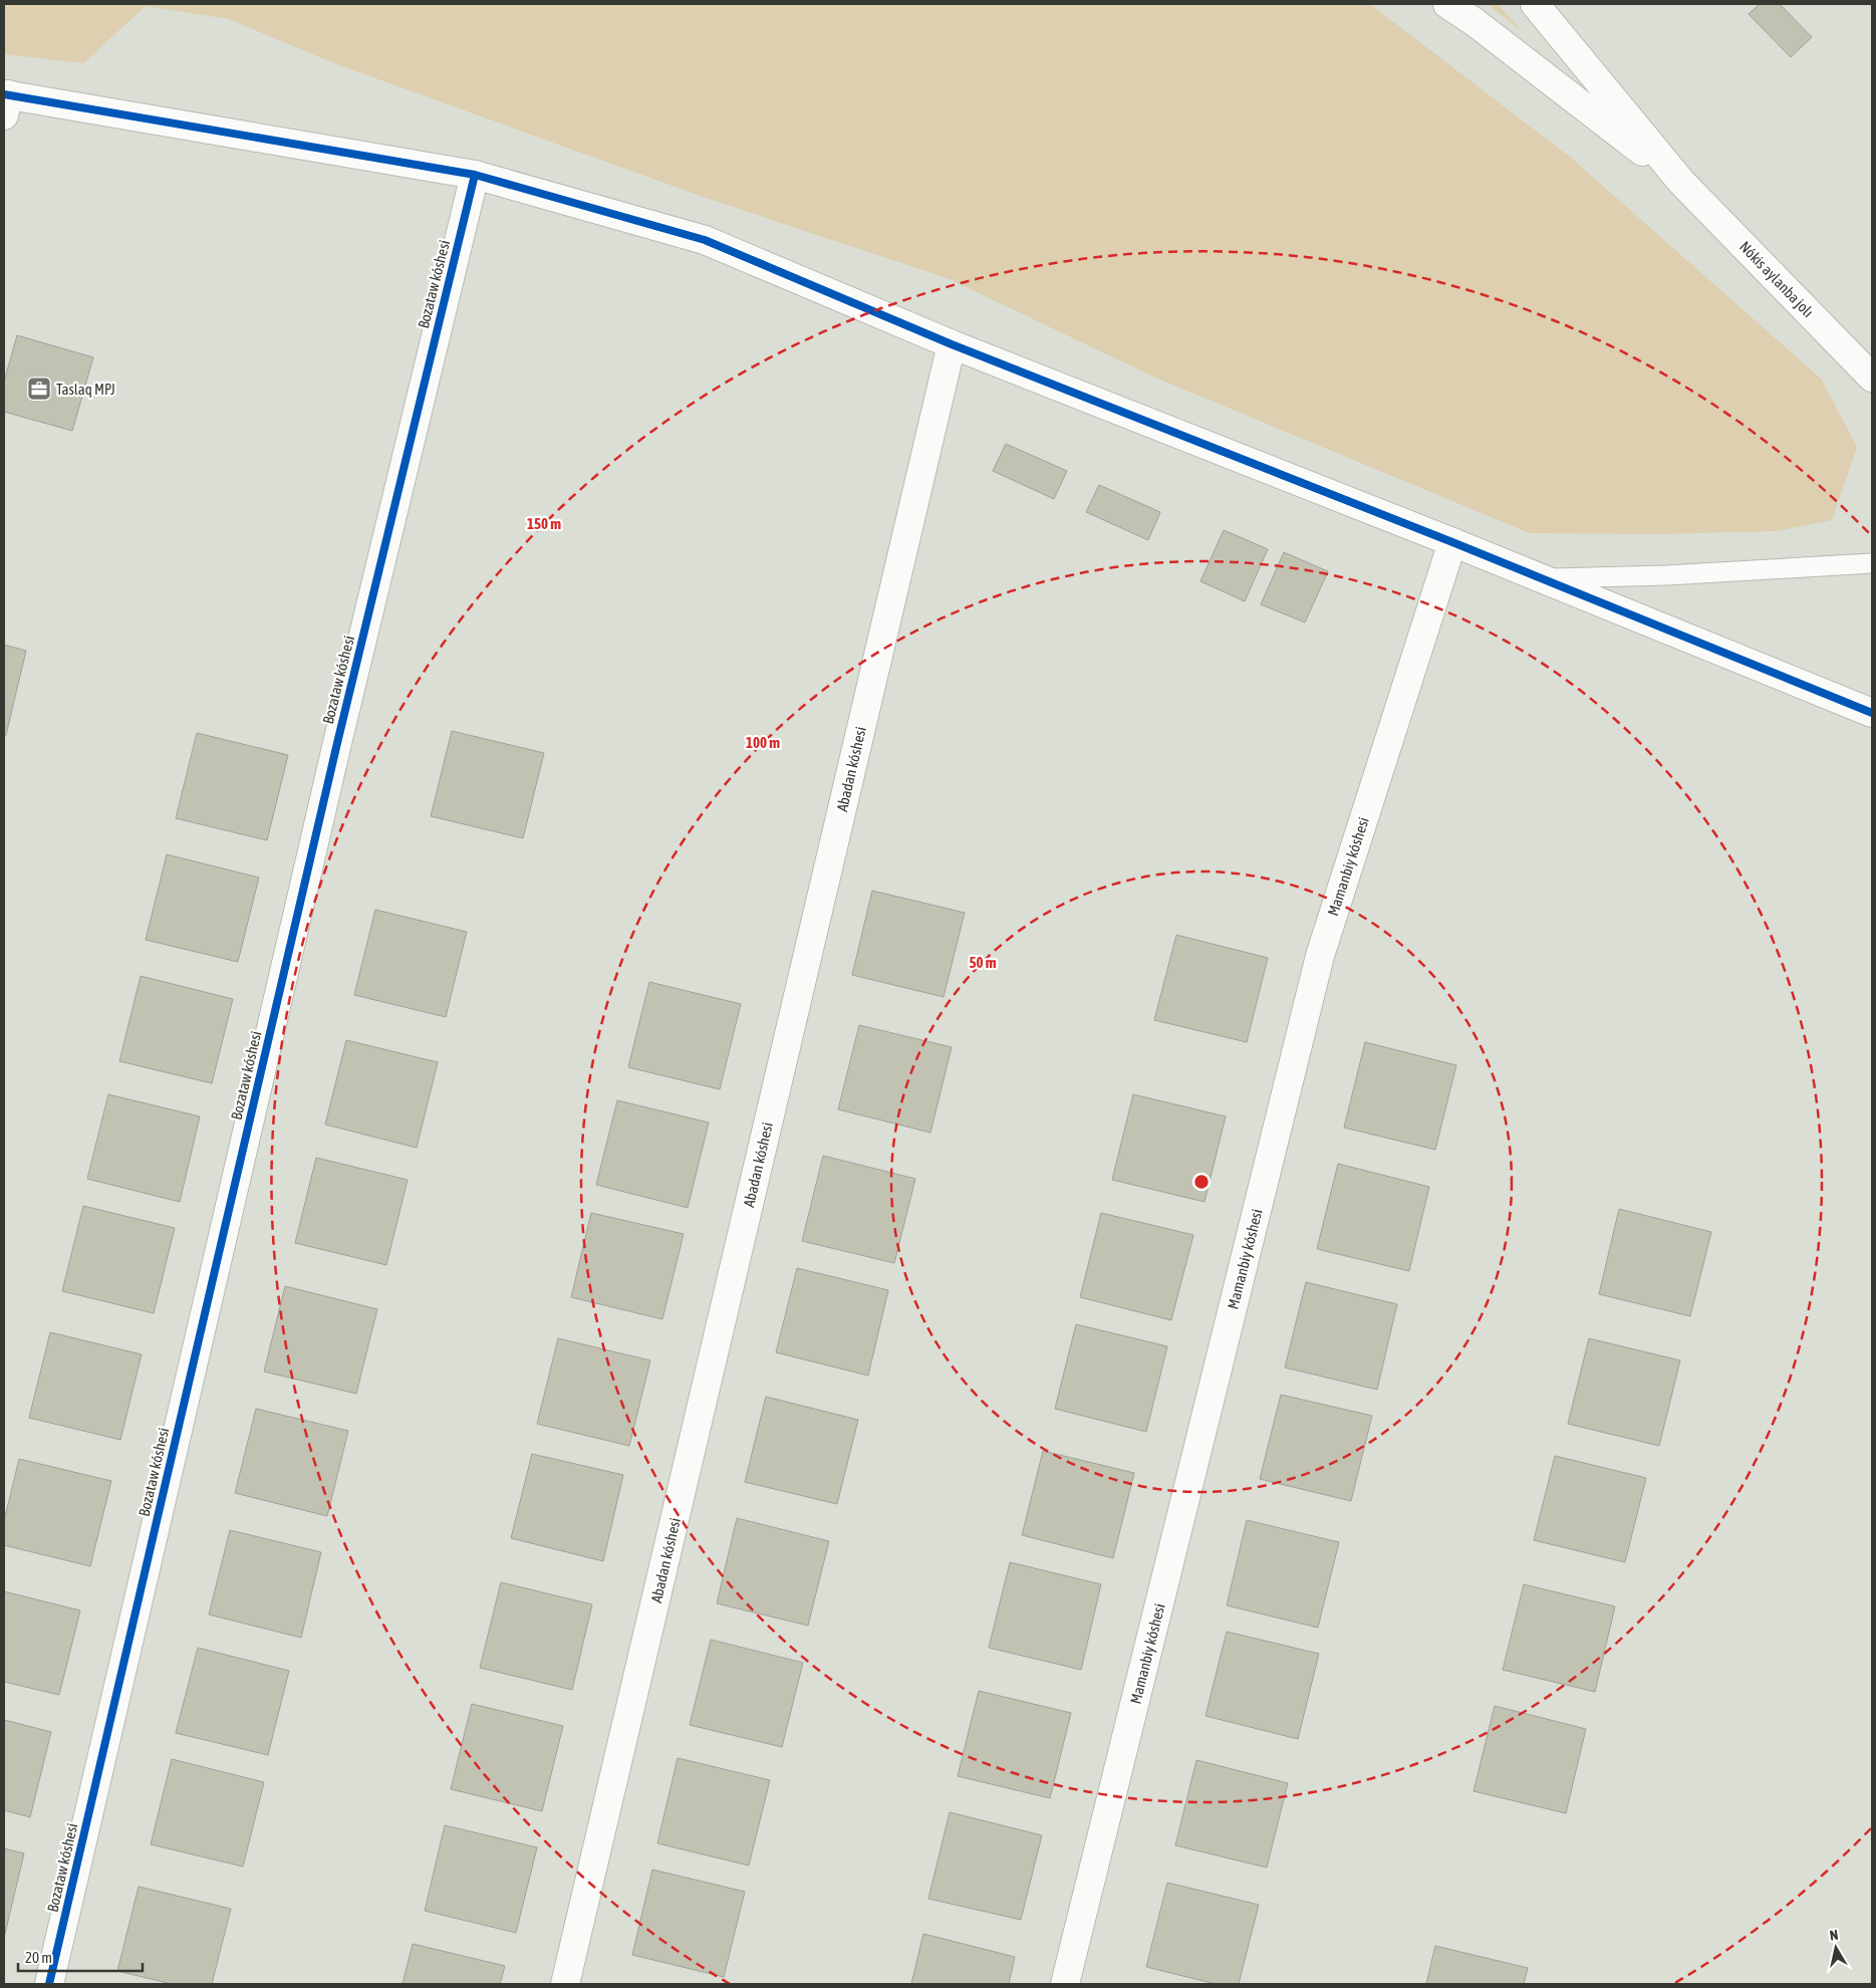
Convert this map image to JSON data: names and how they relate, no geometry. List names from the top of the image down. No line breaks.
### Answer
{"streets":{"street":["Nókis aylanba jolı","Bozataw kóshesi","Abadan kóshesi","Mamanbiy kóshesi"]},"places":{"office":["Taslaq MPJ"]},"scale_bar":"20 m","north":"top","rings":["150 m","100 m","50 m"]}
